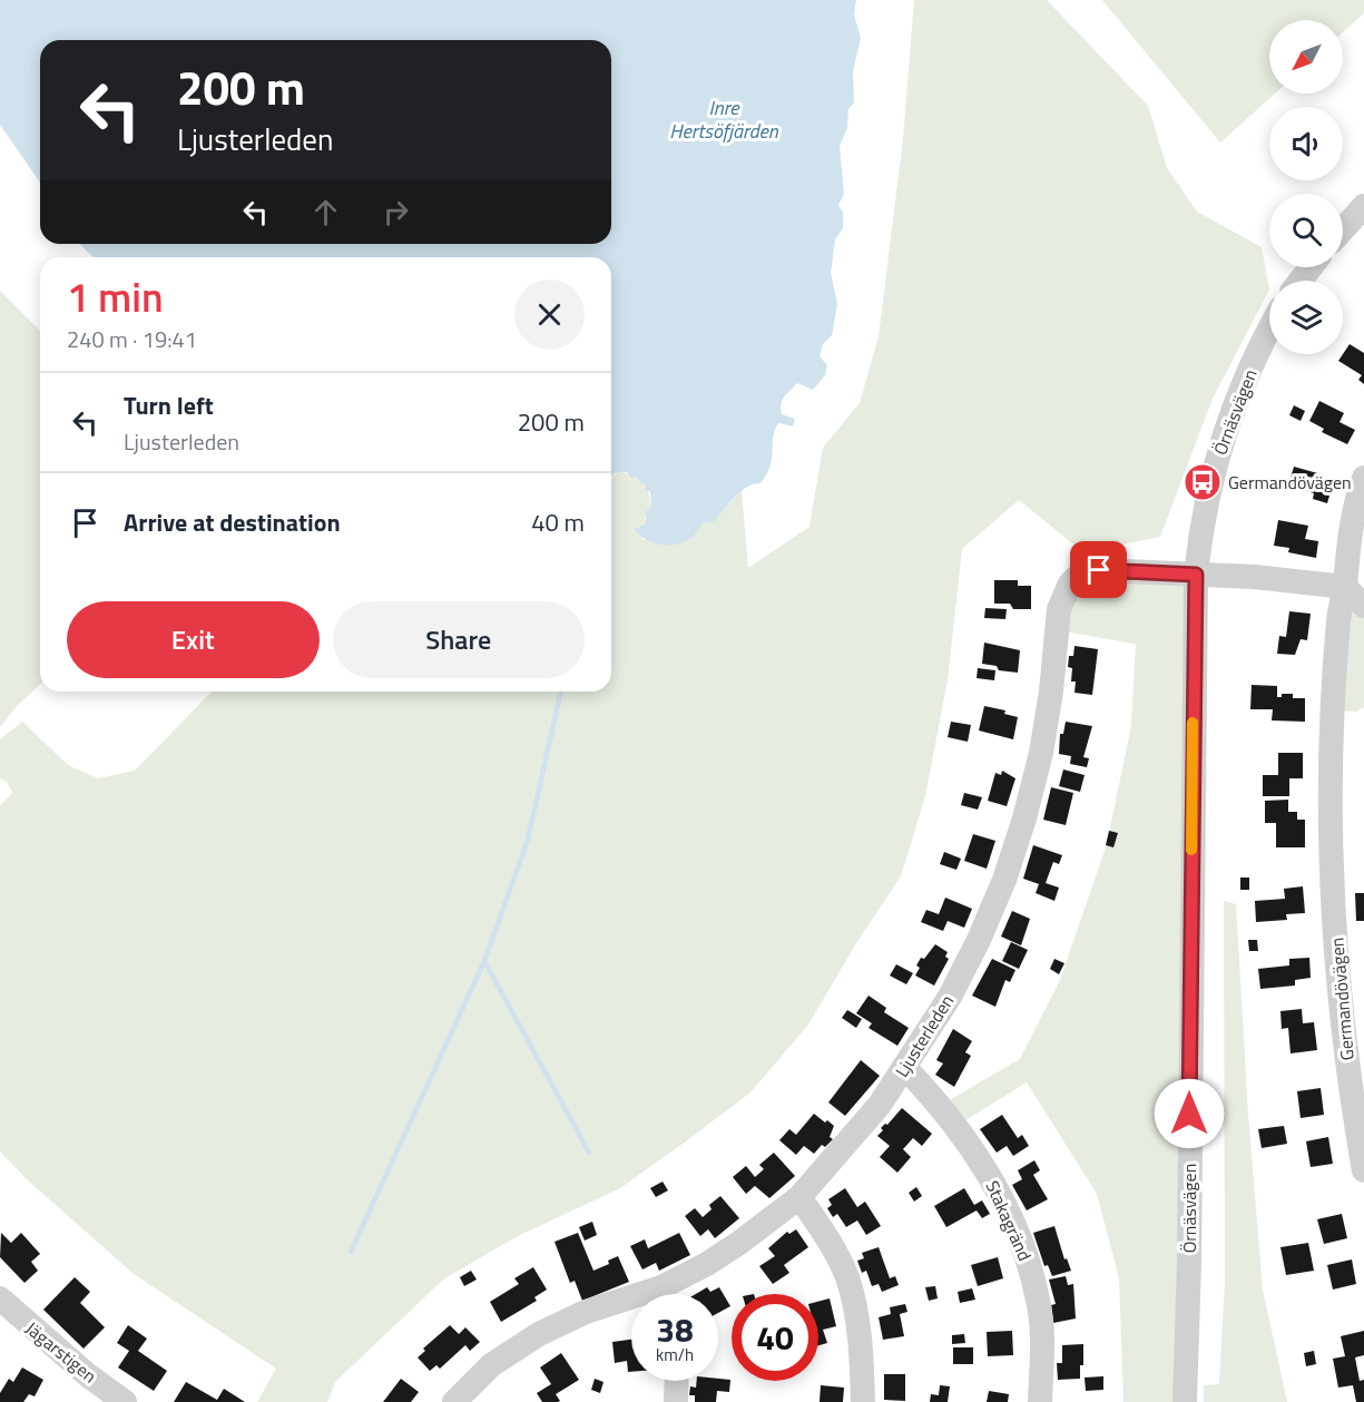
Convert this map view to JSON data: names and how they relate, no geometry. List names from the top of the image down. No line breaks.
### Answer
{"streets":{"street":["Örnäsvägen","Germandövägen","Ljusterleden","Stakagränd","Jägarstigen"]},"crossings":[["Örnäsvägen","Ljusterleden"],["Ljusterleden","Stakagränd"]],"water":["Inre Hertsöfjärden"],"places":{"bus stop":["Germandövägen"]},"north":"bottom left","page":{"turn":["200 m","Ljusterleden"],"heading":["1 min","240 m · 19:41"],"list":[{"name":"Turn left","note":"Ljusterleden","value":"200 m"},{"name":"Arrive at destination","value":"40 m"}],"buttons":["Exit","Share"],"speed":"38 km/h","limit":"40"}}
